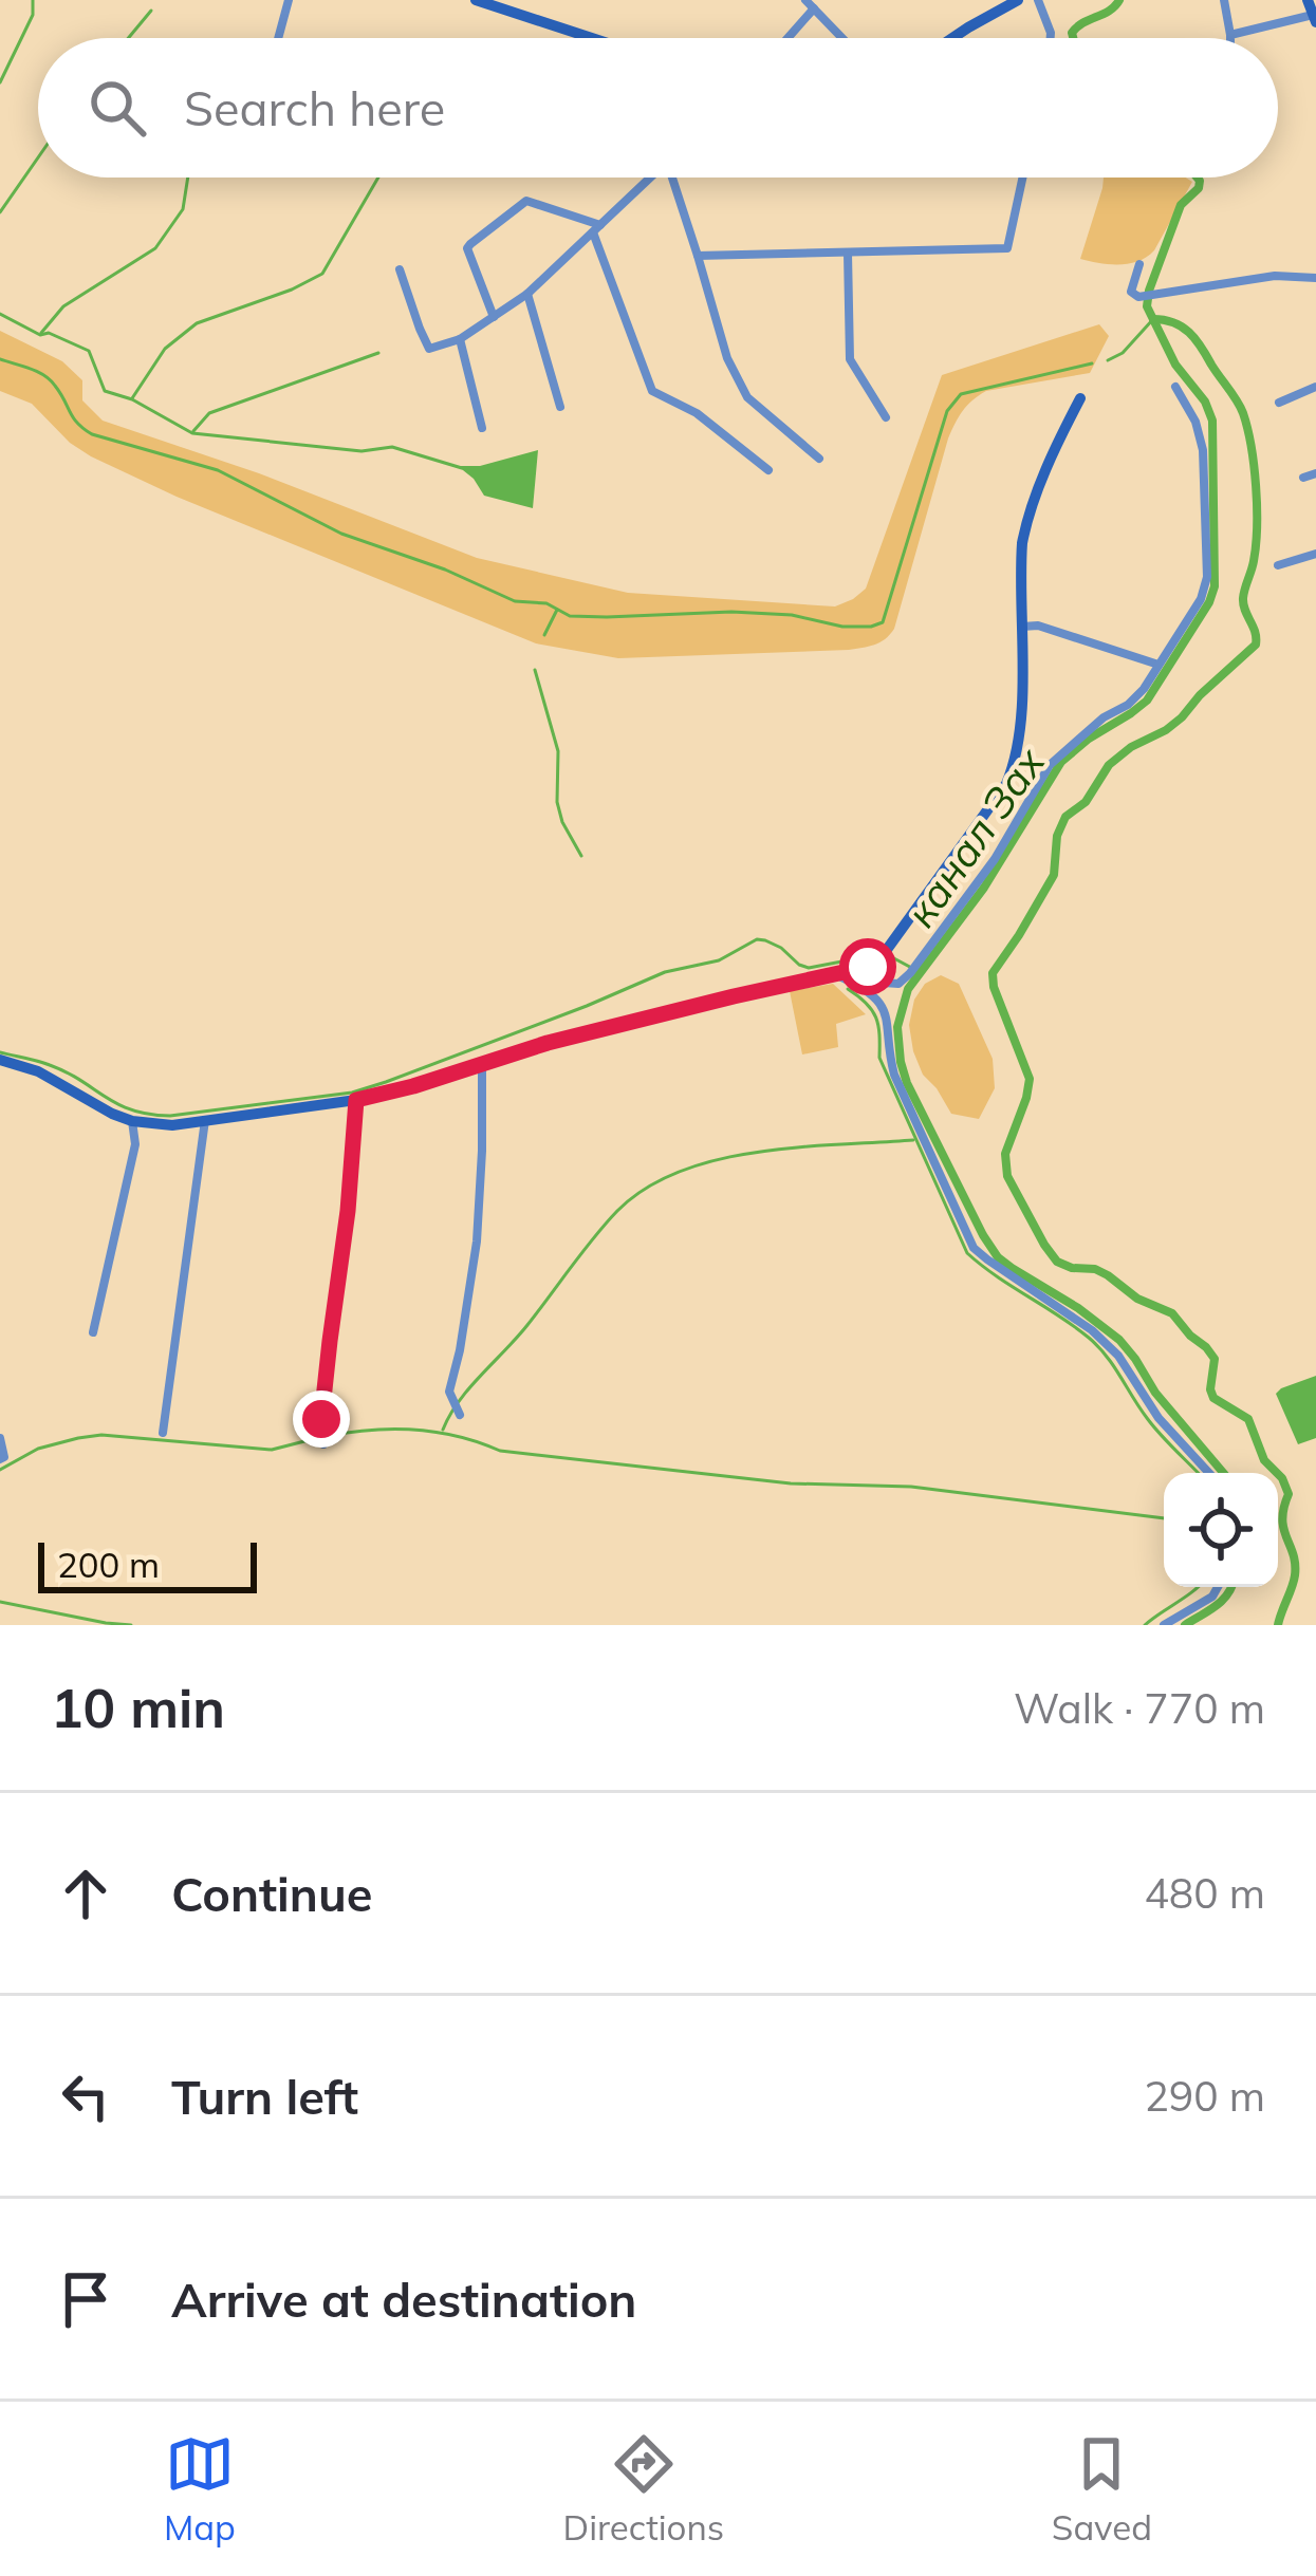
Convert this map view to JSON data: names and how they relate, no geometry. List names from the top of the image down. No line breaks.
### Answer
{"water":["канал Зах"],"scale_bar":"200 m","page":{"search":"Search here","scale":"200 m","heading":["10 min","Walk · 770 m"],"list":[["Continue","480 m"],["Turn left","290 m"],"Arrive at destination"],"nav":["Map","Directions","Saved"]}}
